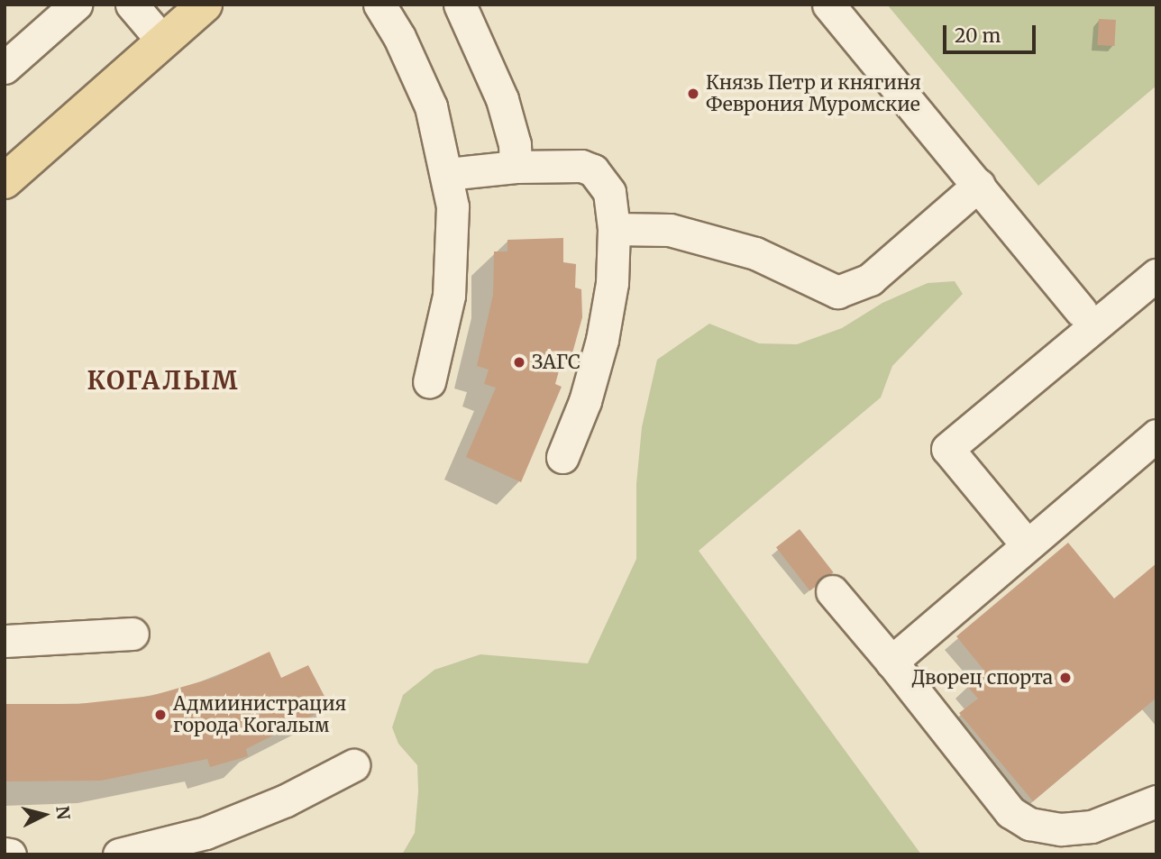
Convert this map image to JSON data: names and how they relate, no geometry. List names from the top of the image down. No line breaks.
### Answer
{"districts":["КОГАЛЫМ"],"places":["Князь Петр и княгиня Феврония Муромские","ЗАГС","Дворец спорта","Адмиинистрация города Когалым"],"scale_bar":"20 m","north":"right"}
